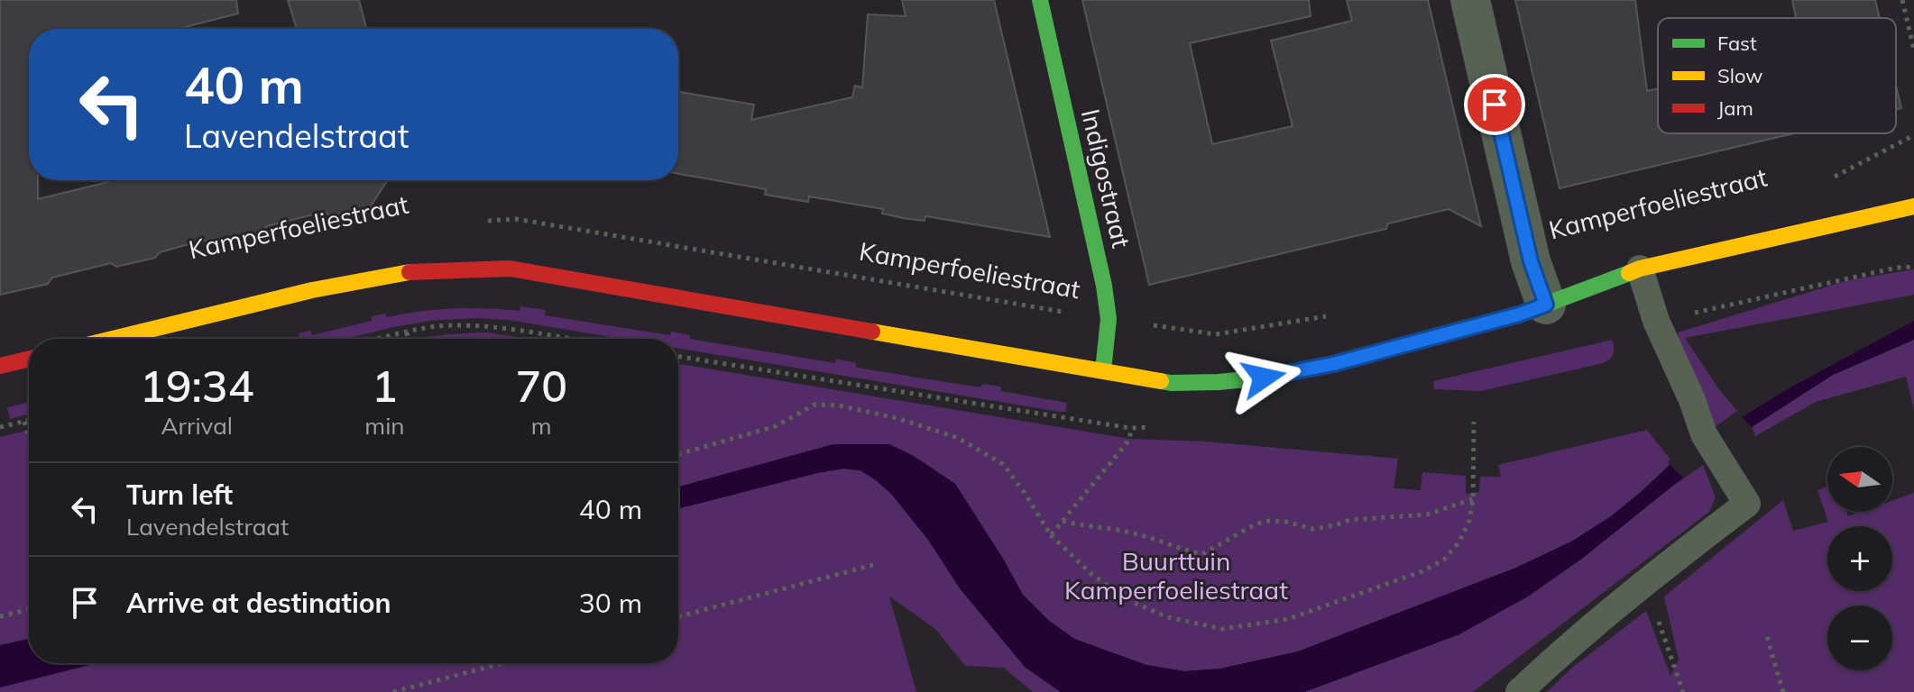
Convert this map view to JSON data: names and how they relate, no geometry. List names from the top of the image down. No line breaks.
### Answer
{"streets":{"street":["Indigostraat"],"path":["Kamperfoeliestraat"]},"crossings":[["Indigostraat","Kamperfoeliestraat"]],"parks":["Buurttuin Kamperfoeliestraat"],"legend":["Fast","Slow","Jam"],"north":"left","page":{"turn":["40 m","Lavendelstraat"],"eta":["19:34","Arrival","1","min","70","m"],"map_buttons":["+","−"],"list":[{"name":"Turn left","note":"Lavendelstraat","value":"40 m"},{"name":"Arrive at destination","value":"30 m"}]}}
